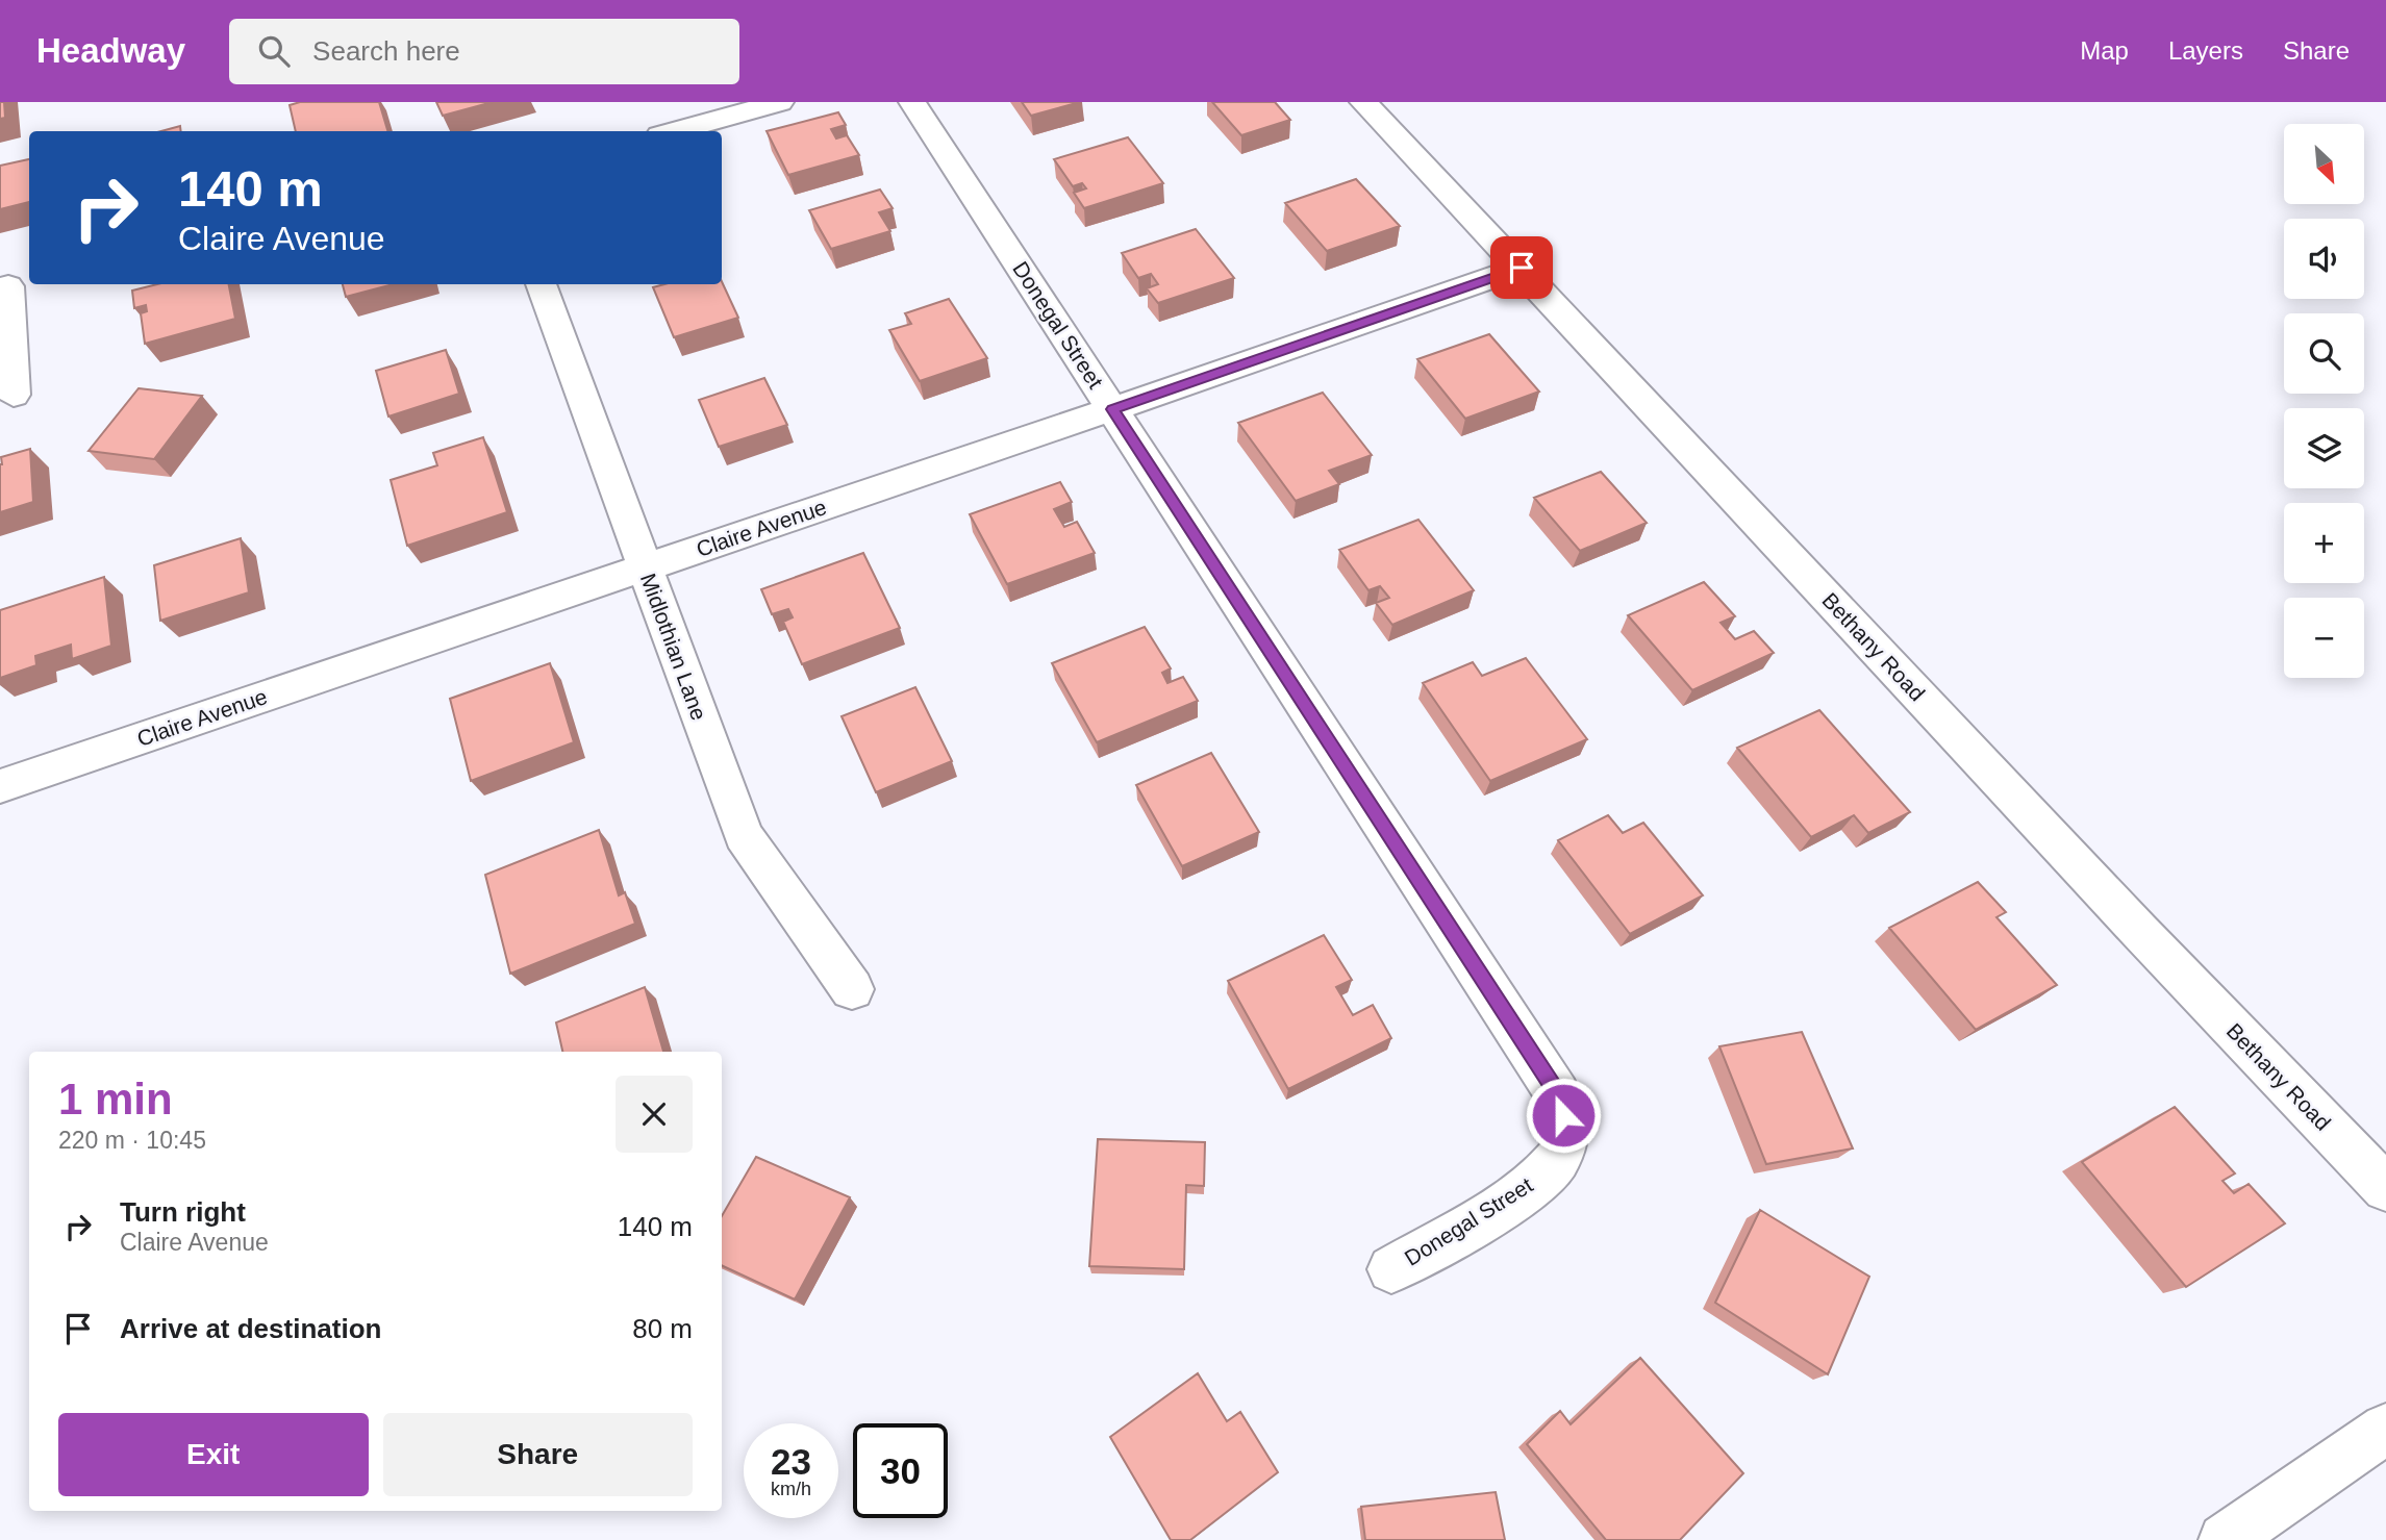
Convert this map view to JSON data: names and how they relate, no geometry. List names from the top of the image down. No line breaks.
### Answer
{"streets":{"street":["Donegal Street","Claire Avenue","Midlothian Lane","Bethany Road"]},"crossings":[["Donegal Street","Claire Avenue"],["Claire Avenue","Midlothian Lane"],["Claire Avenue","Bethany Road"]],"north":"bottom right","page":{"header":"Headway","search":"Search here","nav":["Map","Layers","Share"],"map_buttons":["+","−"],"turn":["140 m","Claire Avenue"],"heading":["1 min","220 m · 10:45"],"list":[{"name":"Turn right","note":"Claire Avenue","value":"140 m"},{"name":"Arrive at destination","value":"80 m"}],"buttons":["Exit","Share"],"speed":"23 km/h","limit":"30"}}
